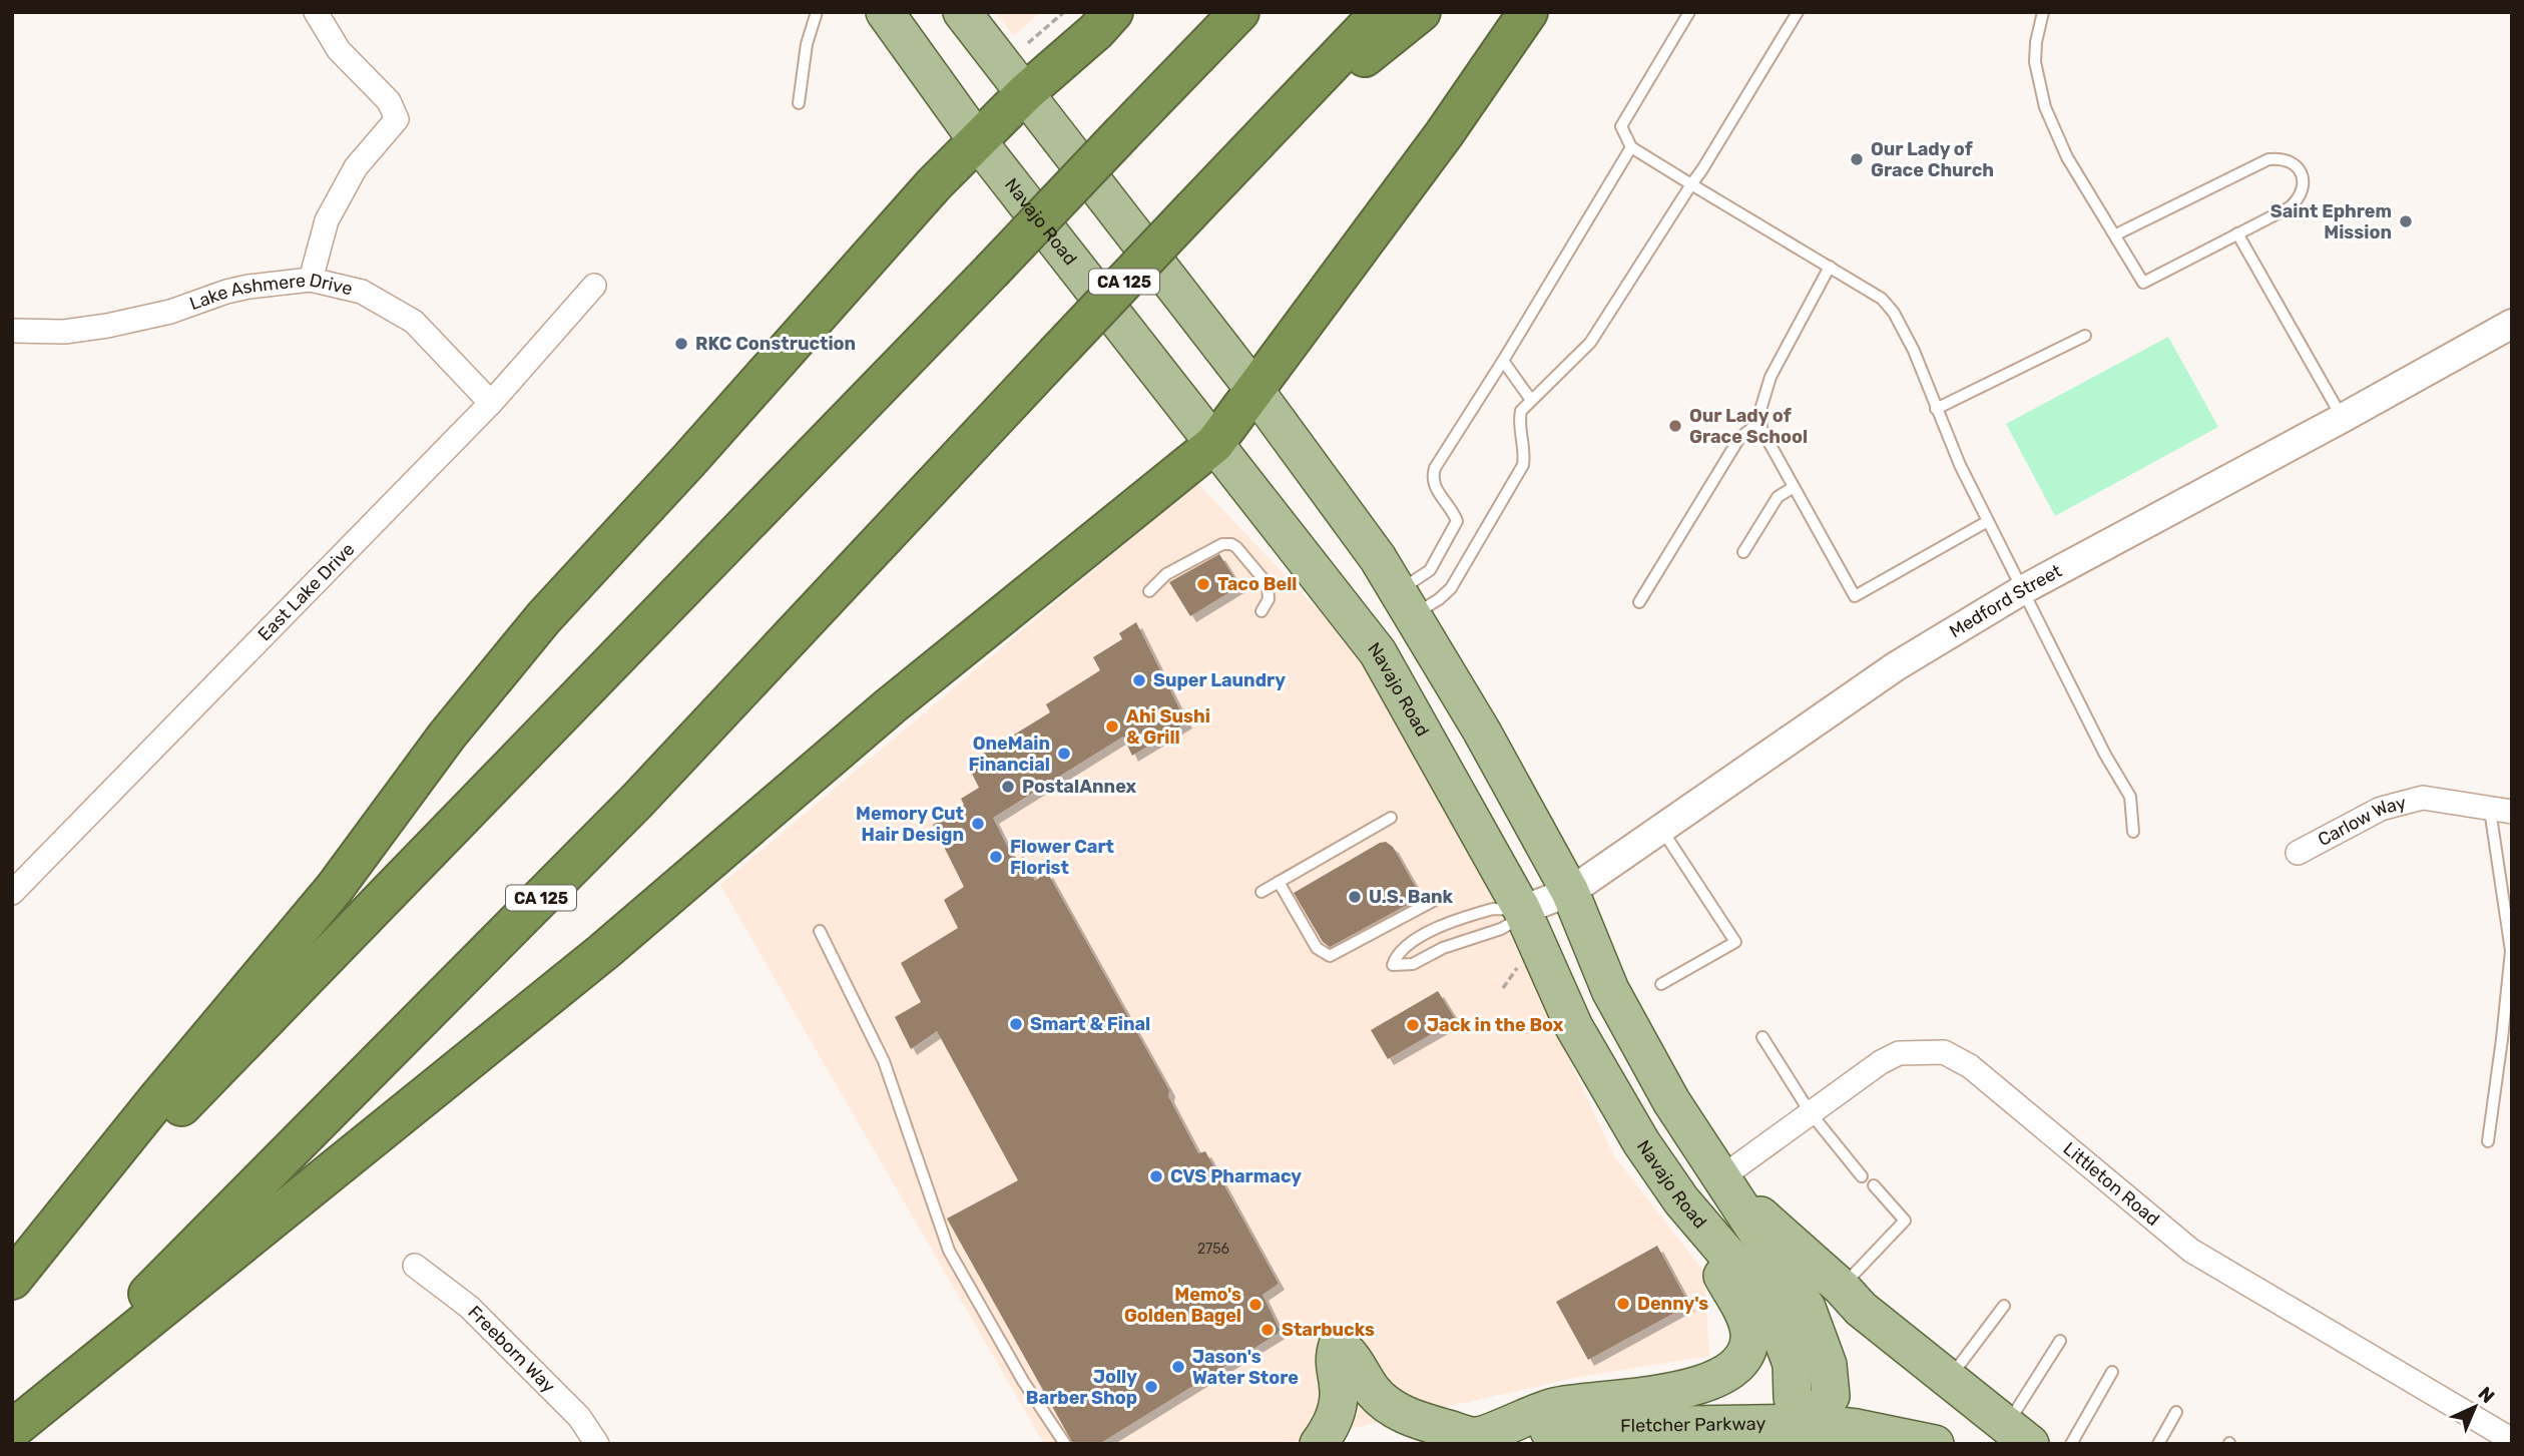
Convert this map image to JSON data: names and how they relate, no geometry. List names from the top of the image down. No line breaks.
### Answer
{"streets":{"highway":["CA 125"],"main road":["Navajo Road","Fletcher Parkway"],"street":["Lake Ashmere Drive","East Lake Drive","Medford Street","Carlow Way","Littleton Road","Freeborn Way"]},"crossings":[["Navajo Road","Medford Street"],["Navajo Road","Fletcher Parkway"],["Lake Ashmere Drive","East Lake Drive"]],"places":["Our Lady of Grace Church","Saint Ephrem Mission","RKC Construction","Our Lady of Grace School","Taco Bell","Super Laundry","Ahi Sushi & Grill","OneMain Financial","PostalAnnex","Memory Cut Hair Design","Flower Cart Florist","U.S. Bank","Smart & Final","Jack in the Box","CVS Pharmacy","Denny's","Memo's Golden Bagel","Starbucks","Jason's Water Store","Jolly Barber Shop"],"house_numbers":["2756"],"north":"top right"}
